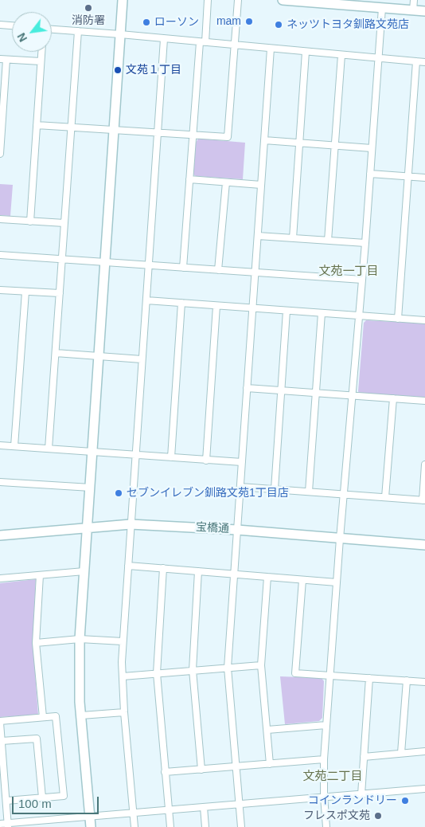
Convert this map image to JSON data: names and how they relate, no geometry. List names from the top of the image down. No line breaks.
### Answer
{"streets":{"street":["宝橋通"]},"districts":["文苑一丁目","文苑二丁目"],"places":["消防署","mam","ローソン","ネッツトヨタ釧路文苑店","文苑１丁目","セブンイレブン釧路文苑1丁目店","コインランドリー","フレスポ文苑"],"scale_bar":"100 m","north":"bottom left"}
